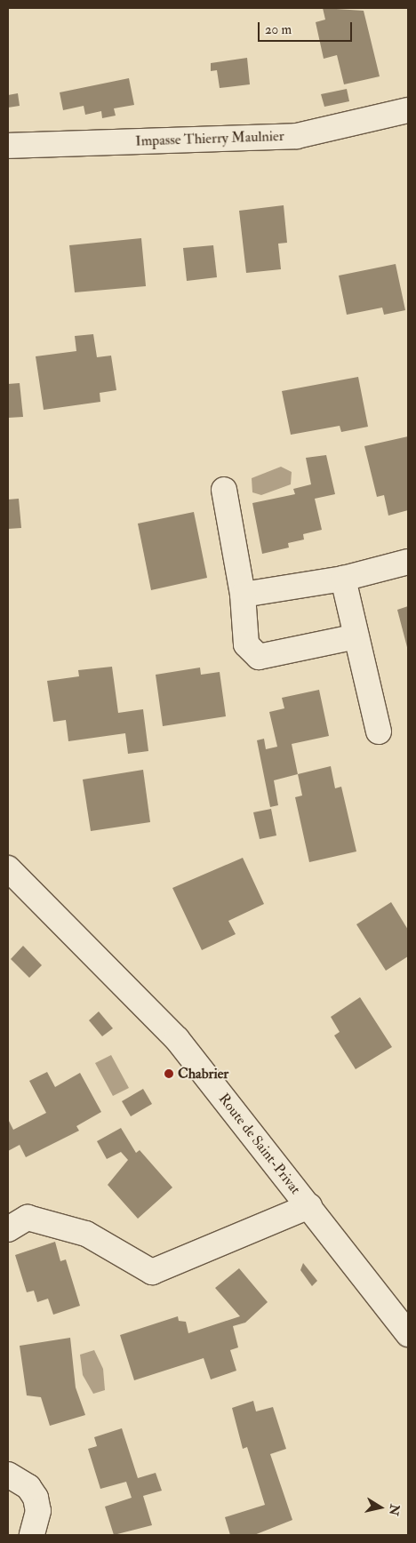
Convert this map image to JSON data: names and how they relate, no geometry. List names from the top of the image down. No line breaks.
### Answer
{"streets":{"street":["Impasse Thierry Maulnier","Route de Saint-Privat"]},"places":["Chabrier"],"scale_bar":"20 m","north":"right"}
